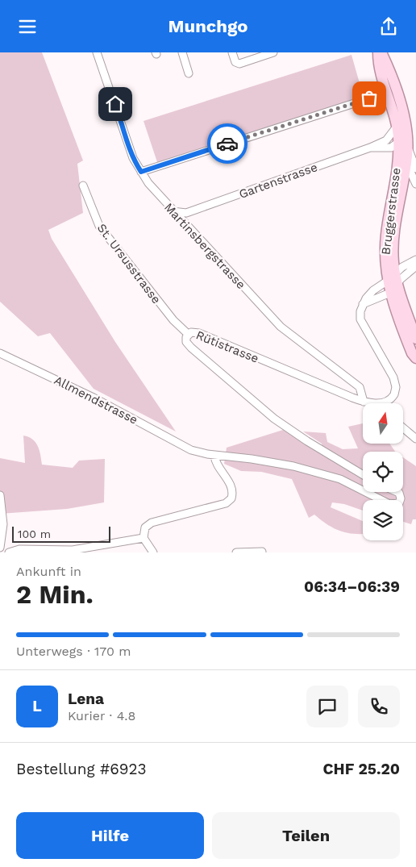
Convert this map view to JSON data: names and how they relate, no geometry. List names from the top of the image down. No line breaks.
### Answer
{"streets":{"main road":["Bruggerstrasse"],"street":["Gartenstrasse","Martinsbergstrasse","St. Ursusstrasse","Rütistrasse","Allmendstrasse"]},"crossings":[["Gartenstrasse","Bruggerstrasse"],["Gartenstrasse","Martinsbergstrasse"],["Martinsbergstrasse","Rütistrasse"],["St. Ursusstrasse","Rütistrasse"]],"scale_bar":"100 m","north":"top","page":{"header":"Munchgo","scale":"100 m","heading":["2 Min.","Ankunft in","06:34–06:39"],"panel":["Lena","Kurier · 4.8","Bestellung #6923","CHF 25.20"],"bar":"Unterwegs · 170 m","round":"L","buttons":["Hilfe","Teilen"]}}
